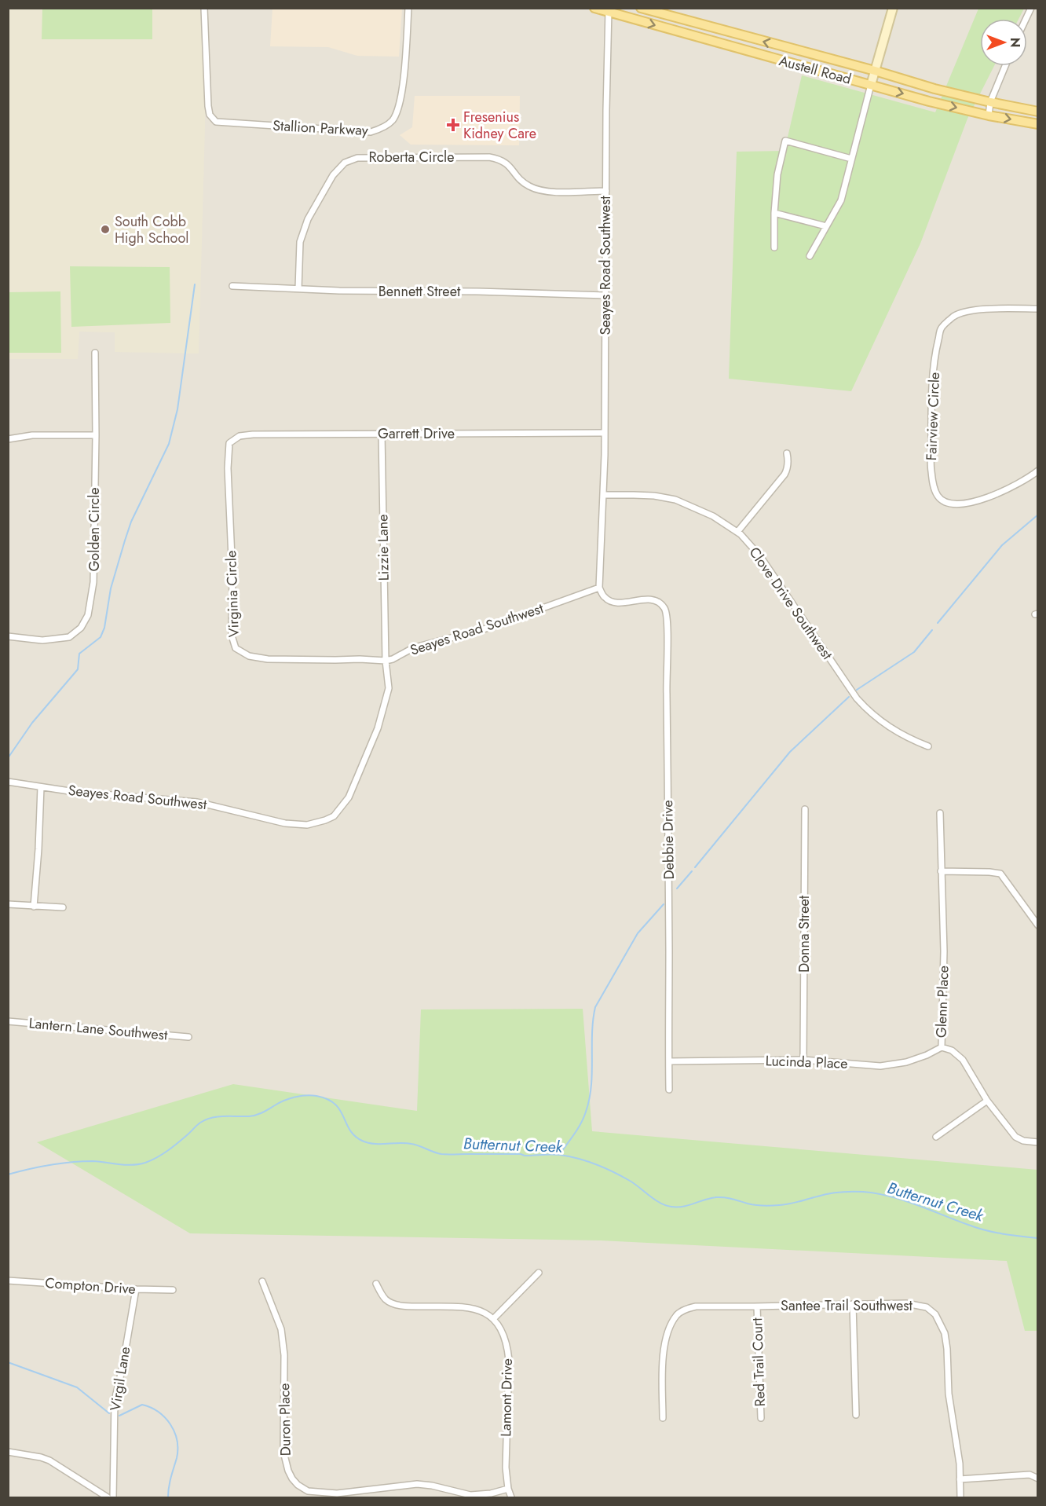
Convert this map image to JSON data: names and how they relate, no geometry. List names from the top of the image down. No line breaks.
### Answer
{"streets":{"main road":["Austell Road"],"street":["Stallion Parkway","Roberta Circle","Seayes Road Southwest","Bennett Street","Fairview Circle","Garrett Drive","Golden Circle","Lizzie Lane","Virginia Circle","Clove Drive Southwest","Debbie Drive","Donna Street","Glenn Place","Lantern Lane Southwest","Lucinda Place","Compton Drive","Santee Trail Southwest","Red Trail Court","Virgil Lane","Lamont Drive","Duron Place"]},"crossings":[["Austell Road","Seayes Road Southwest"],["Roberta Circle","Seayes Road Southwest"],["Roberta Circle","Bennett Street"],["Seayes Road Southwest","Bennett Street"],["Seayes Road Southwest","Garrett Drive"],["Seayes Road Southwest","Lizzie Lane"],["Seayes Road Southwest","Virginia Circle"],["Seayes Road Southwest","Clove Drive Southwest"],["Seayes Road Southwest","Debbie Drive"],["Garrett Drive","Lizzie Lane"],["Garrett Drive","Virginia Circle"],["Lizzie Lane","Virginia Circle"],["Debbie Drive","Lucinda Place"],["Donna Street","Lucinda Place"],["Glenn Place","Lucinda Place"],["Compton Drive","Virgil Lane"],["Santee Trail Southwest","Red Trail Court"],["Lamont Drive","Duron Place"]],"water":["Butternut Creek"],"places":{"health":["Fresenius Kidney Care"],"other":["South Cobb High School"]},"north":"right"}
